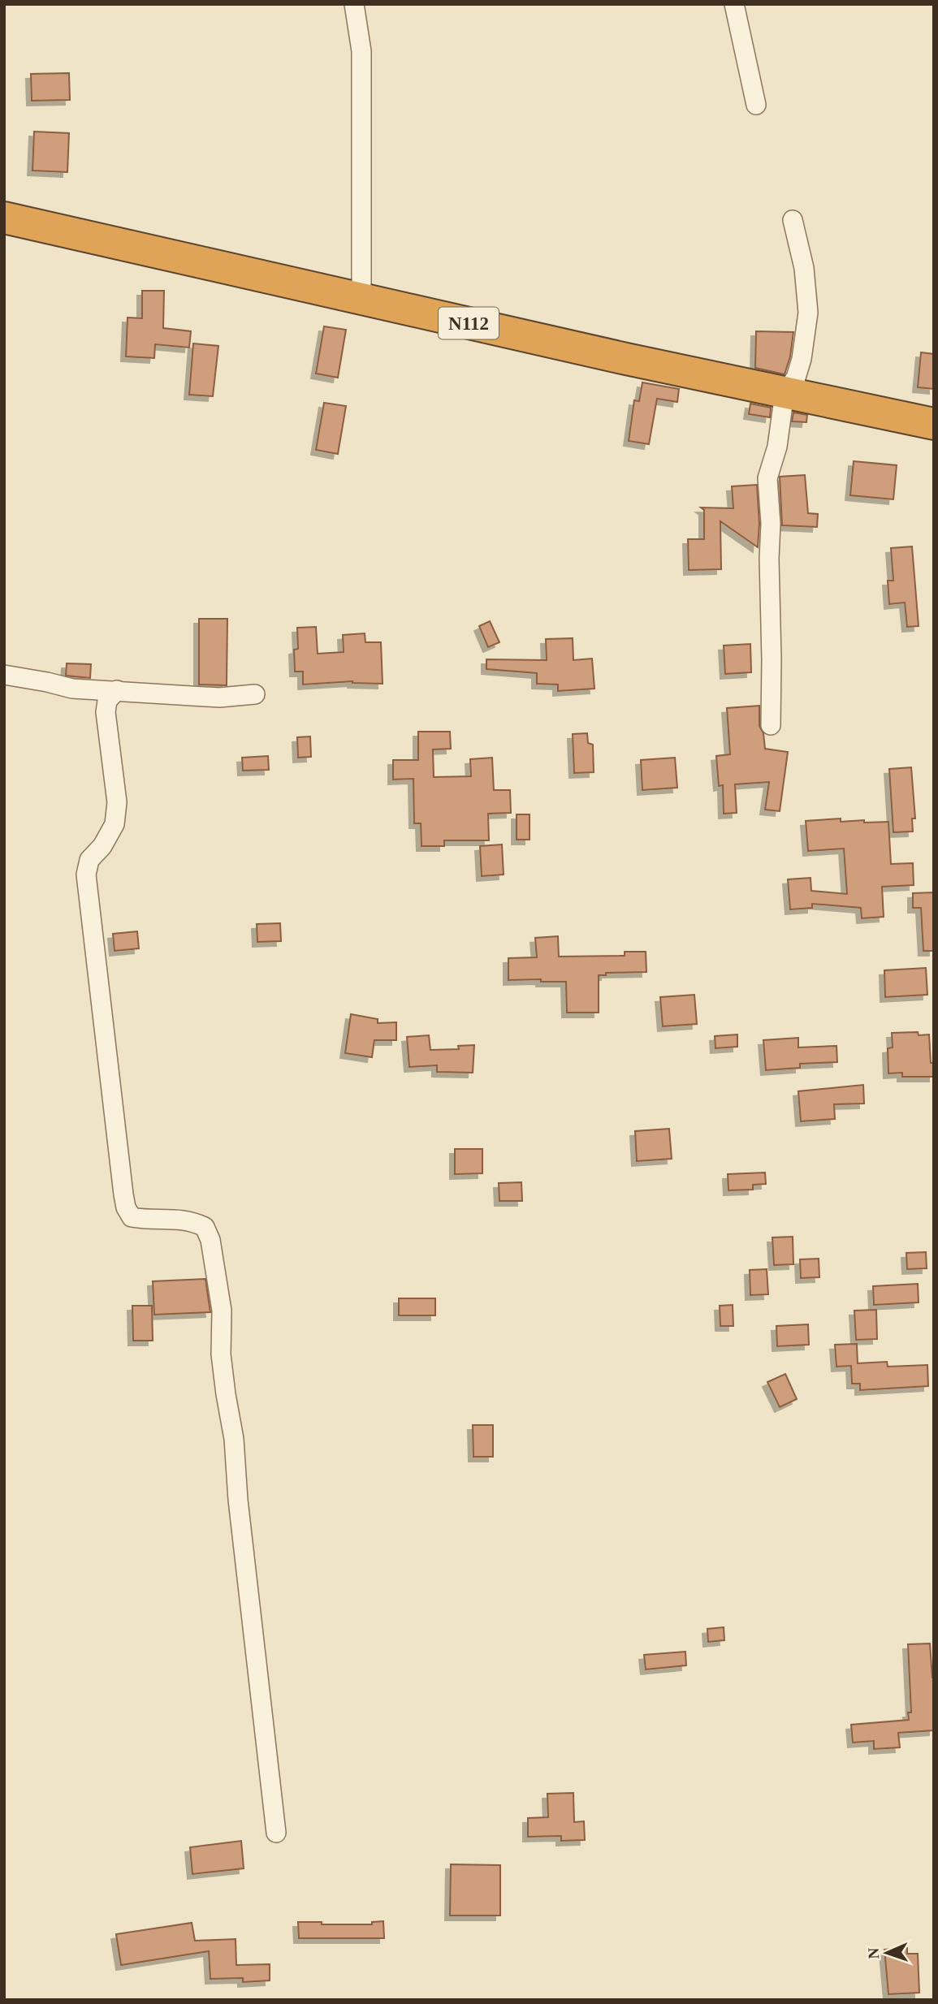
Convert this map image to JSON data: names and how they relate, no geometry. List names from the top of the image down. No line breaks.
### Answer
{"streets":{"highway":["N112"]},"north":"left"}
